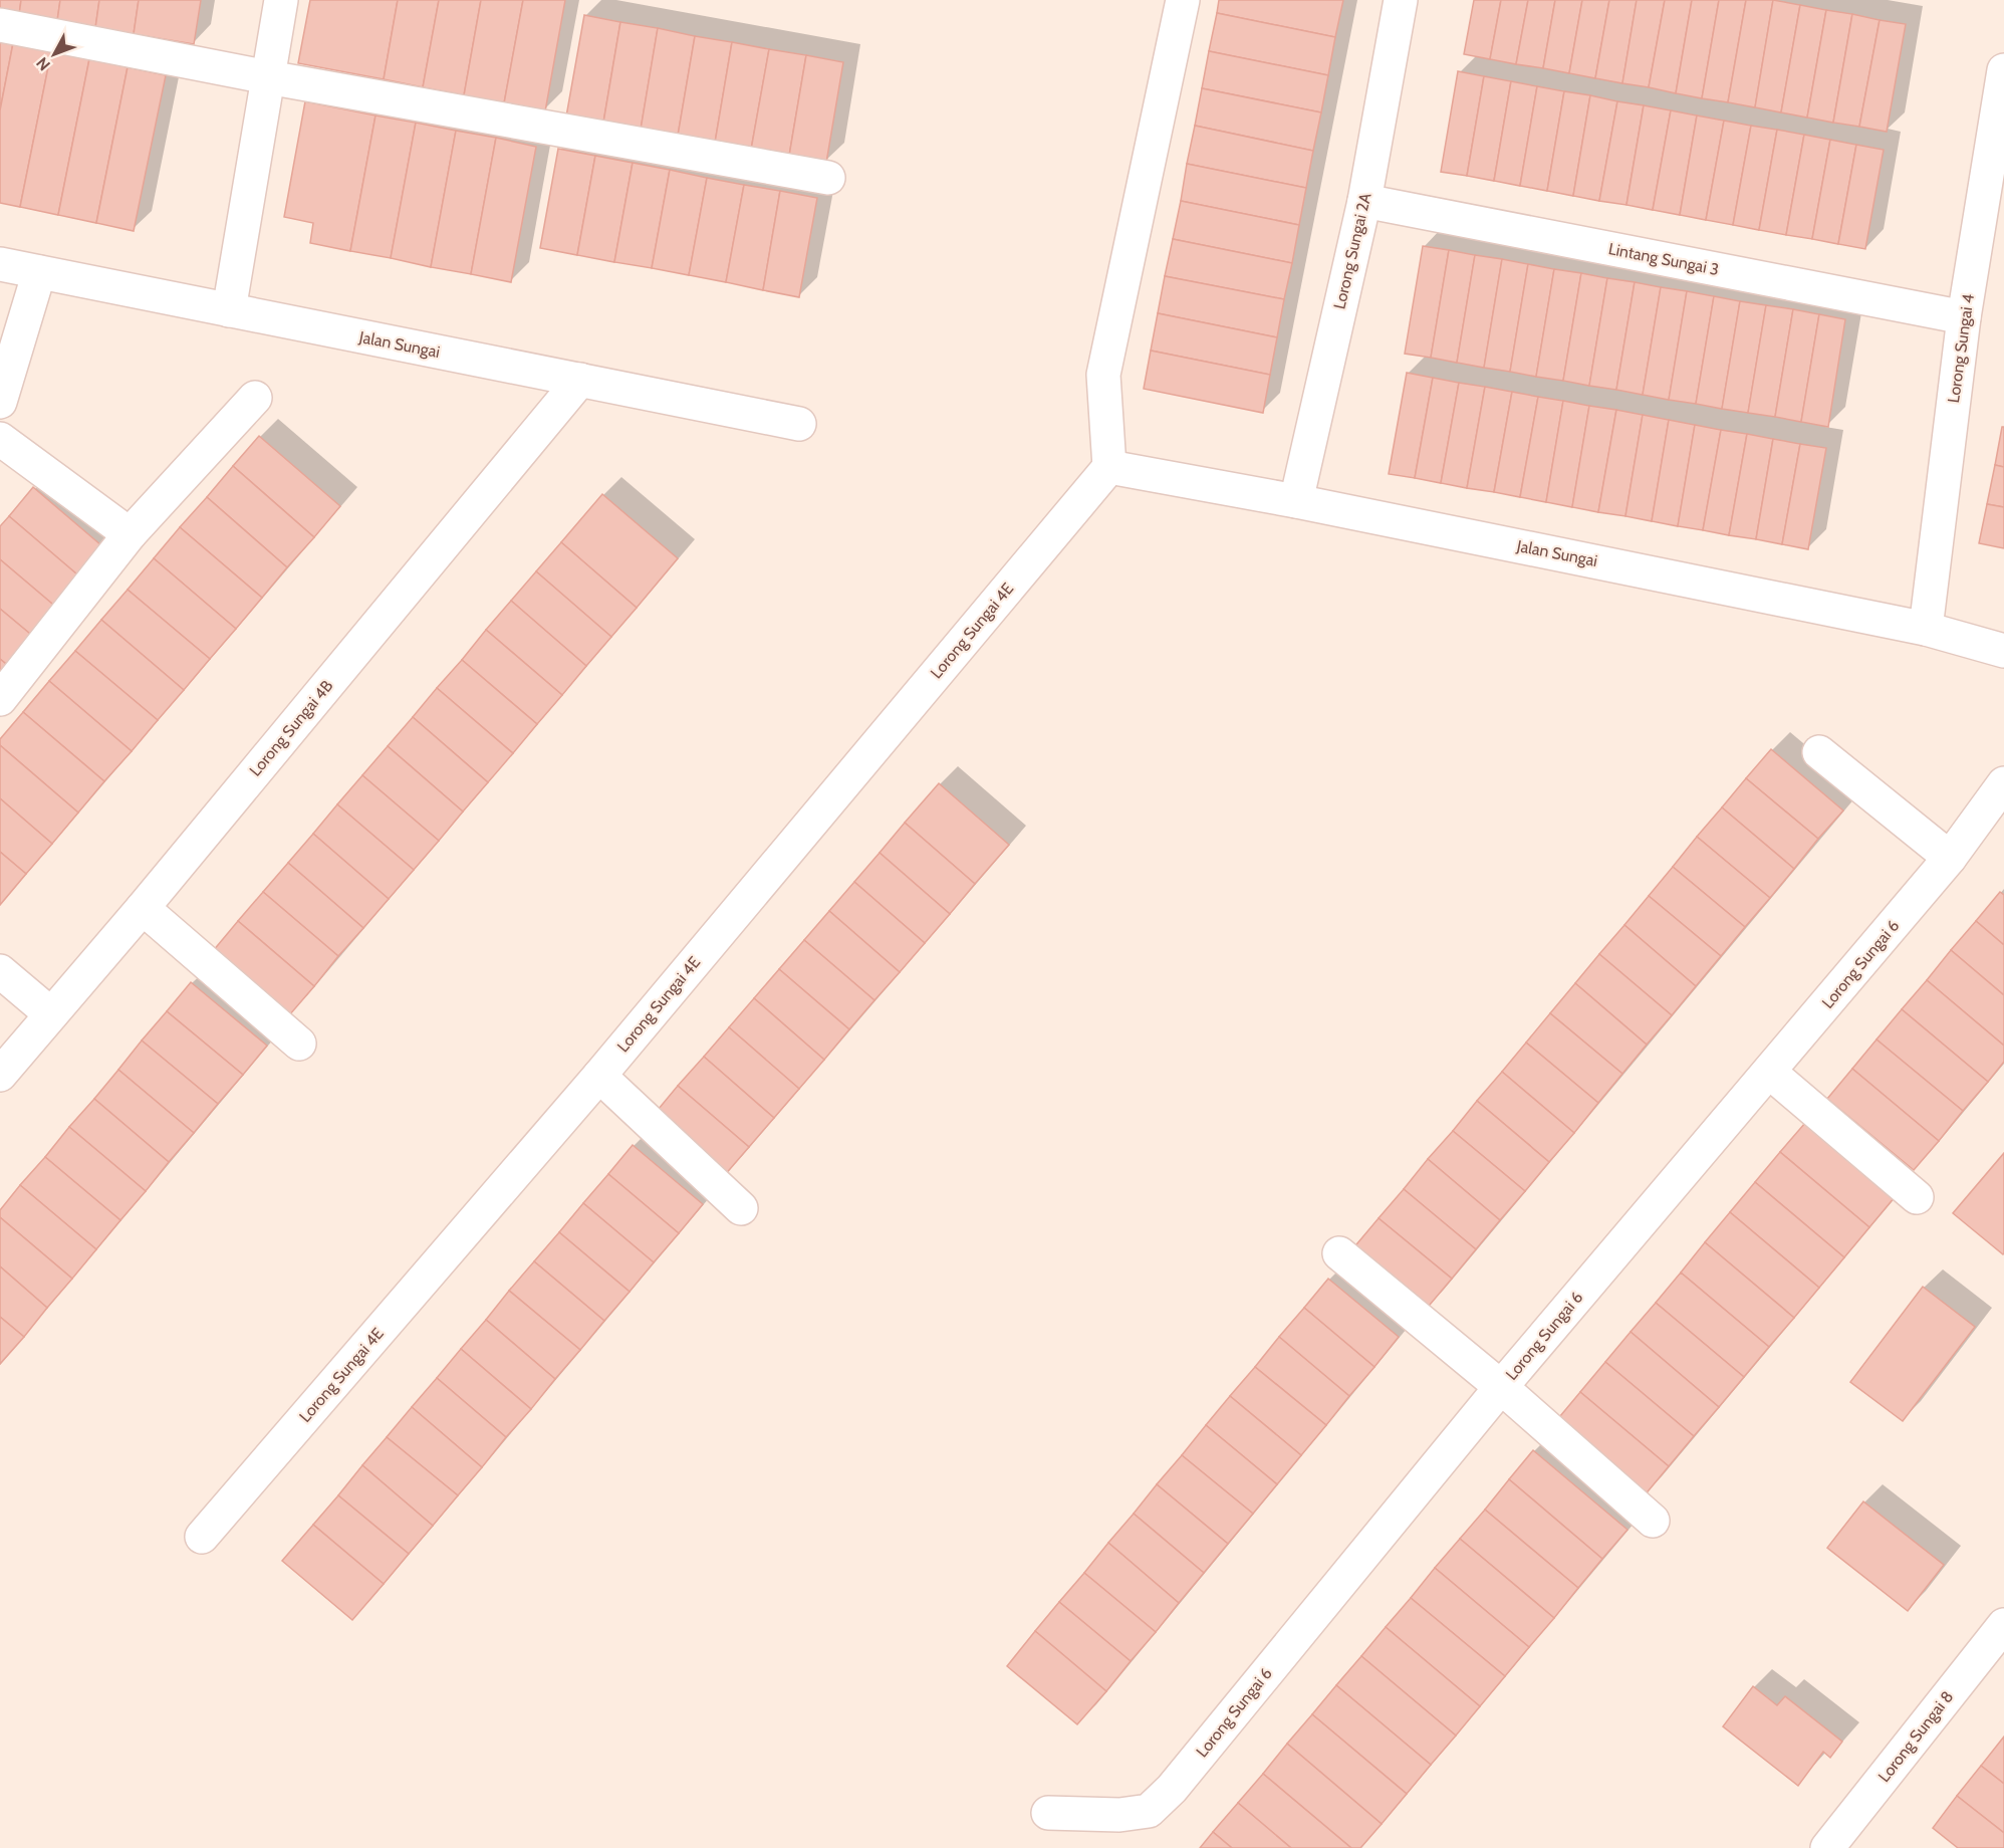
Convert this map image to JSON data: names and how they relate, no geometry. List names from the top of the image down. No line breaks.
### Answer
{"streets":{"street":["Lorong Sungai 2A","Lintang Sungai 3","Jalan Sungai","Lorong Sungai 4","Lorong Sungai 4E","Lorong Sungai 4B","Lorong Sungai 6","Lorong Sungai 8"]},"crossings":[["Lorong Sungai 2A","Lintang Sungai 3"],["Lorong Sungai 2A","Jalan Sungai"],["Lintang Sungai 3","Lorong Sungai 4"],["Jalan Sungai","Lorong Sungai 4"],["Jalan Sungai","Lorong Sungai 4E"],["Jalan Sungai","Lorong Sungai 4B"]],"north":"bottom left"}
